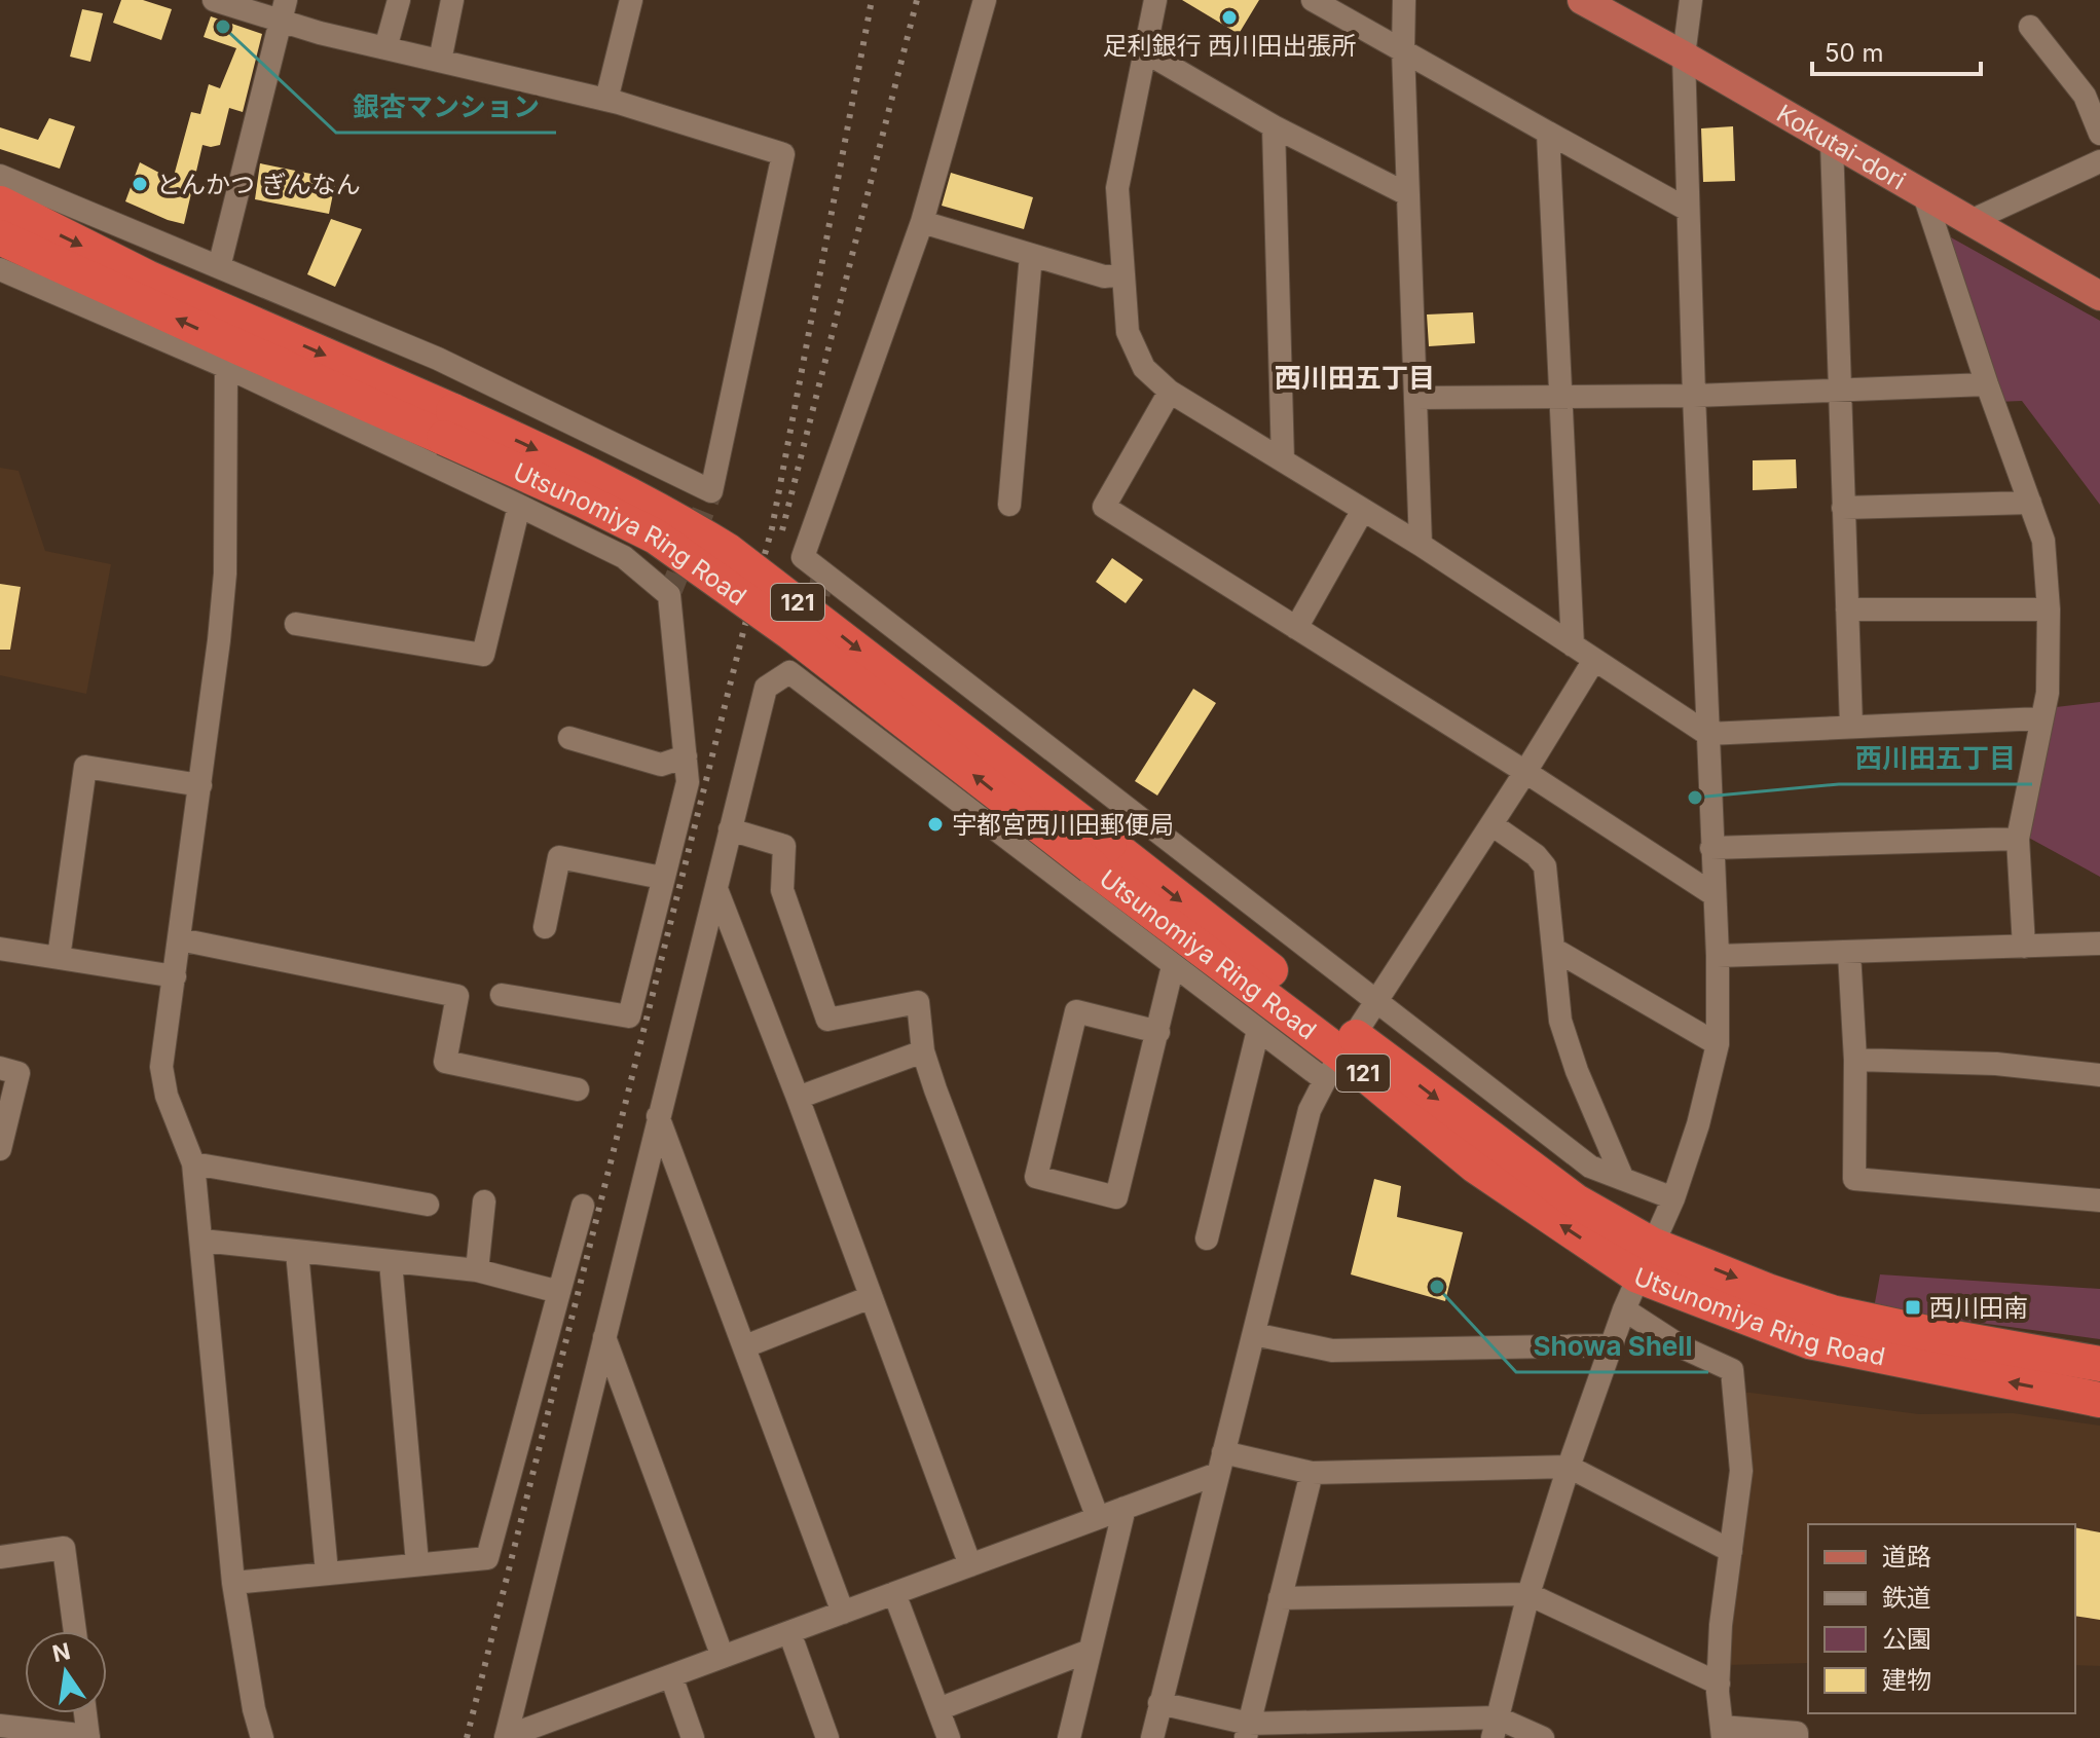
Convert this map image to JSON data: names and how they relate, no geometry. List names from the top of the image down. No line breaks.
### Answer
{"streets":{"highway":["Utsunomiya Ring Road","121"],"main road":["Kokutai-dori"]},"districts":["西川田五丁目"],"places":{"other":["足利銀行 西川田出張所","銀杏マンション","とんかつ ぎんなん","西川田五丁目","宇都宮西川田郵便局","Showa Shell"],"transit":["西川田南"]},"legend":["道路","鉄道","公園","建物"],"scale_bar":"50 m","north":"top"}
